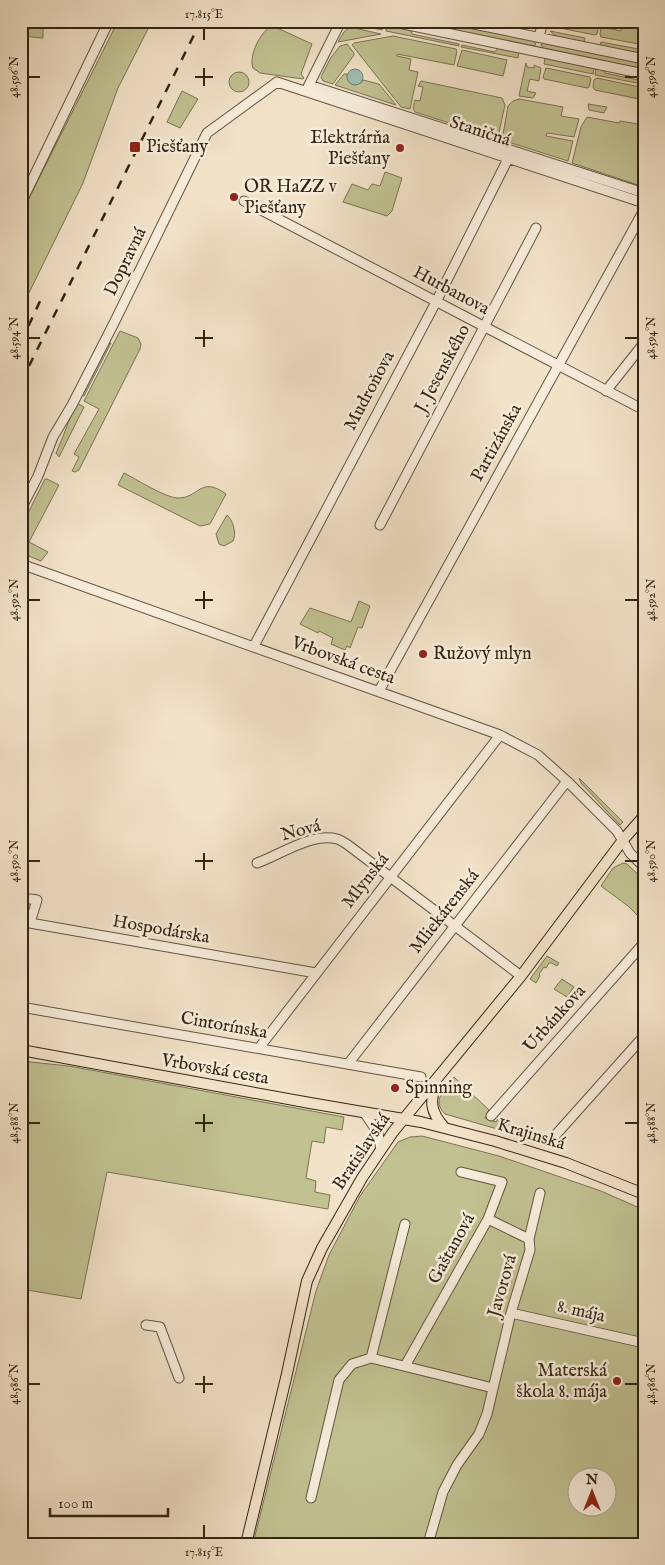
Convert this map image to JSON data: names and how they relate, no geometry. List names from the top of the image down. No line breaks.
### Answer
{"streets":{"main road":["Vrbovská cesta","Krajinská","Bratislavská"],"street":["Staničná","Dopravná","Hurbanova","J. Jesenského","Mudroňova","Partizánska","Nová","Mlynská","Mliekárenská","Hospodárska","Urbánkova","Cintorínska","Gaštanová","Javorová","8. mája"]},"crossings":[["Staničná","Dopravná"],["Staničná","Mudroňova"],["Hurbanova","J. Jesenského"],["Hurbanova","Mudroňova"],["Hurbanova","Partizánska"],["Mudroňova","Vrbovská cesta"],["Partizánska","Vrbovská cesta"],["Vrbovská cesta","Mlynská"],["Vrbovská cesta","Mliekárenská"],["Vrbovská cesta","Krajinská"],["Vrbovská cesta","Bratislavská"],["Nová","Mlynská"],["Nová","Mliekárenská"],["Nová","Bratislavská"],["Mlynská","Hospodárska"],["Mlynská","Cintorínska"],["Mliekárenská","Cintorínska"],["Krajinská","Bratislavská"],["Javorová","8. mája"]],"places":{"transit":["Piešťany"],"other":["Elektrárňa Piešťany","OR HaZZ v Piešťany","Ružový mlyn","Spinning","Materská škola 8. mája"]},"scale_bar":"100 m","north":"top","coordinates":["17.815°E","48.596°N","48.594°N","48.592°N","48.590°N","48.588°N","48.586°N"]}
